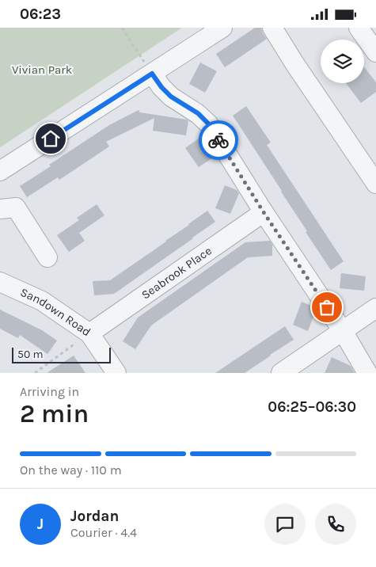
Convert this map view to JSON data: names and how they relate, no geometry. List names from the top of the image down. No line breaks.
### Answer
{"streets":{"street":["Seabrook Place","Sandown Road"]},"crossings":[["Seabrook Place","Sandown Road"]],"parks":["Vivian Park"],"scale_bar":"50 m","page":{"status":"06:23","scale":"50 m","heading":["2 min","Arriving in","06:25–06:30"],"panel":["Jordan","Courier · 4.4"],"bar":"On the way · 110 m","round":"J"}}
